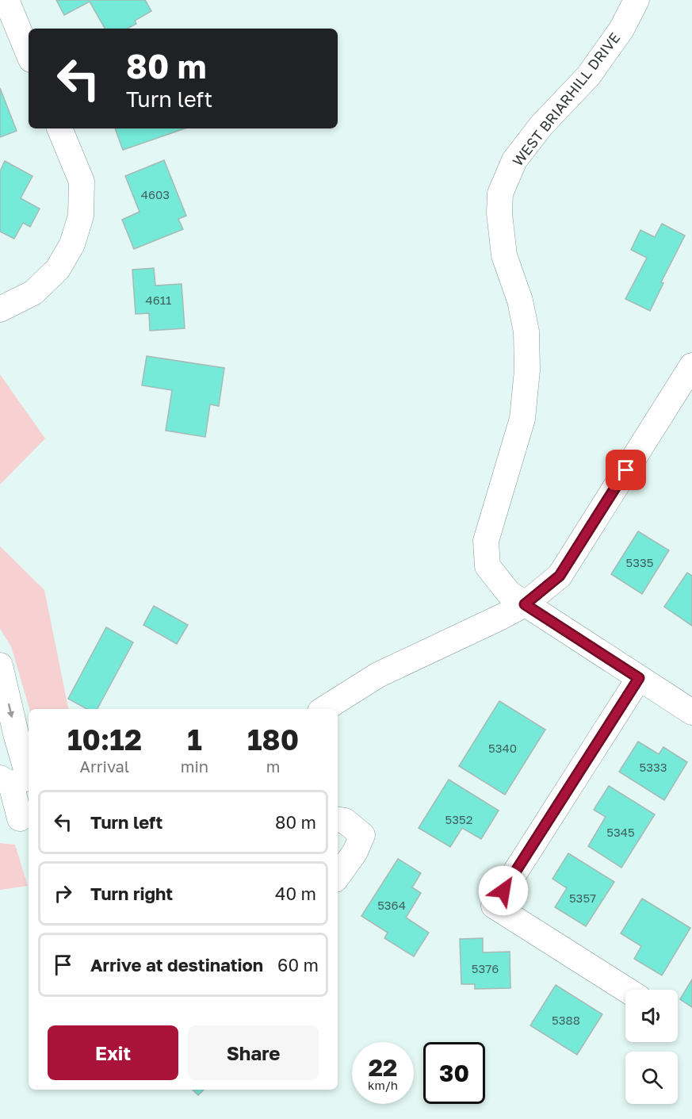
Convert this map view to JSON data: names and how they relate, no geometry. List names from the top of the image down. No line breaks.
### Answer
{"streets":{"street":["WEST BRIARHILL DRIVE"]},"house_numbers":["4603","4611","5335","5340","5333","5352","5345","5357","5364","5376","5388"],"page":{"turn":["80 m","Turn left"],"eta":["10:12","Arrival","1","min","180","m"],"list":[{"name":"Turn left","value":"80 m"},{"name":"Turn right","value":"40 m"},{"name":"Arrive at destination","value":"60 m"}],"buttons":["Exit","Share"],"speed":"22 km/h","limit":"30"}}
